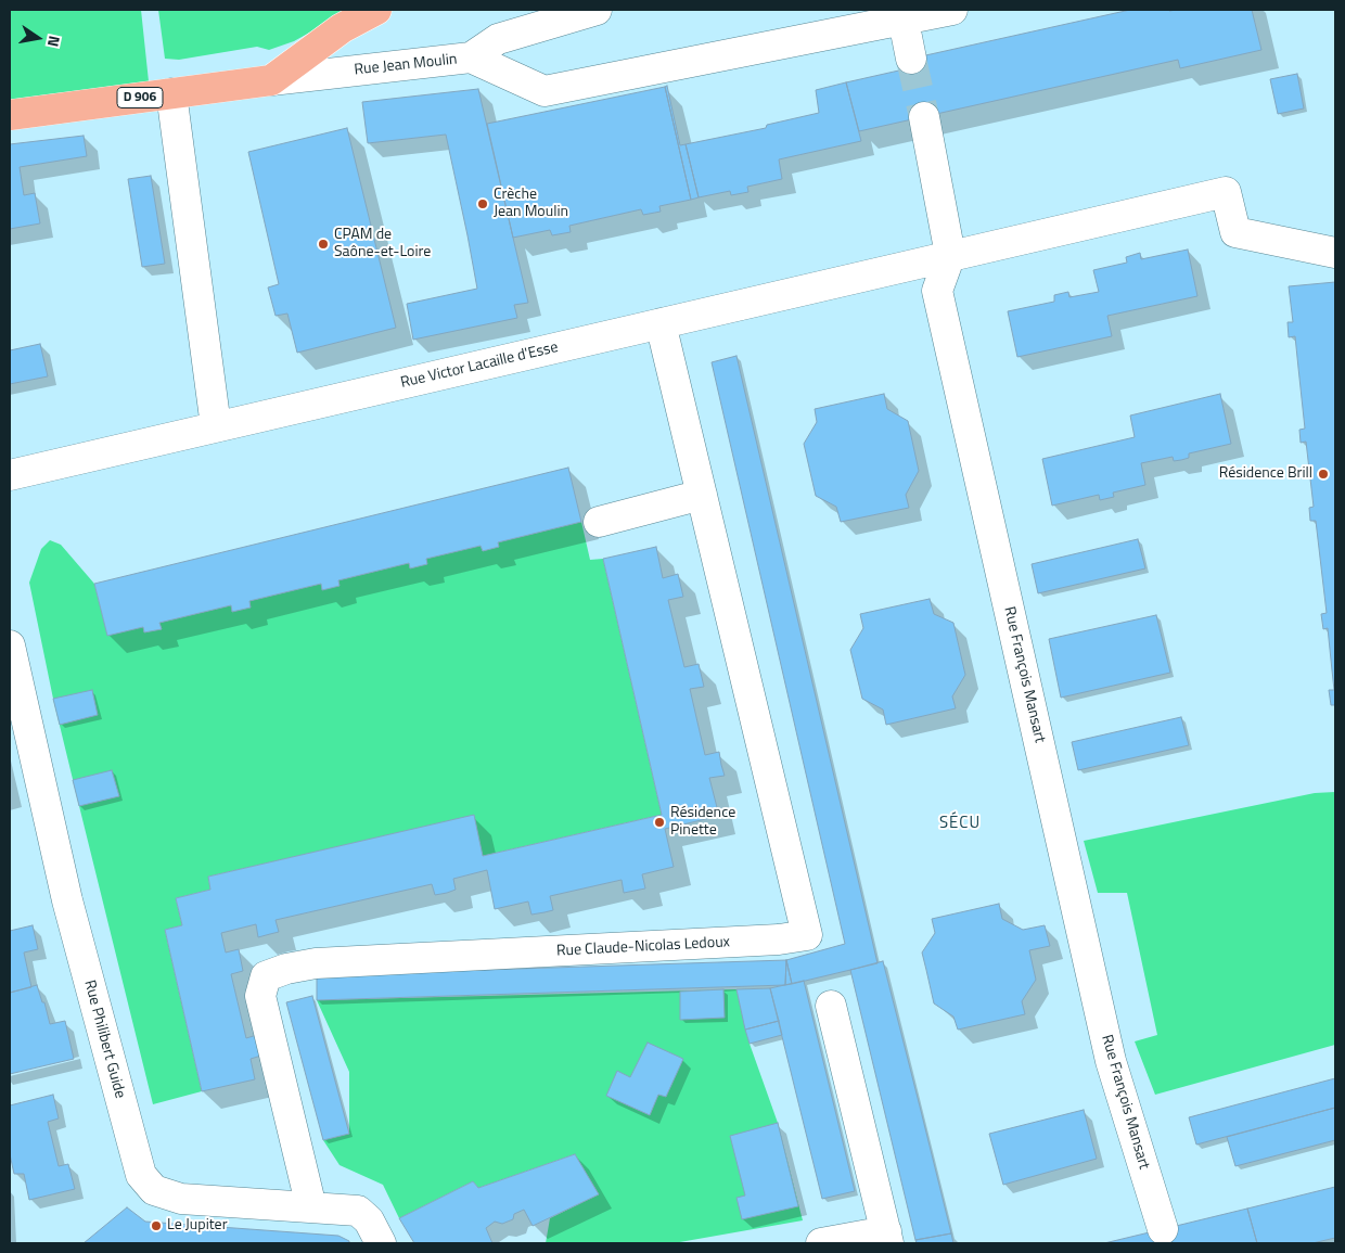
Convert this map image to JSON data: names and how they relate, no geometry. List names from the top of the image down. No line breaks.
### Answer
{"streets":{"main road":["D 906"],"street":["Rue Jean Moulin","Rue Victor Lacaille d'Esse","Rue François Mansart","Rue Claude-Nicolas Ledoux","Rue Philibert Guide"]},"crossings":[["Rue Jean Moulin","D 906"],["Rue Victor Lacaille d'Esse","Rue François Mansart"],["Rue Victor Lacaille d'Esse","Rue Claude-Nicolas Ledoux"],["Rue Claude-Nicolas Ledoux","Rue Philibert Guide"]],"districts":["SÉCU"],"places":["Crèche Jean Moulin","CPAM de Saône-et-Loire","Résidence Brill","Résidence Pinette","Le Jupiter"],"north":"right"}
